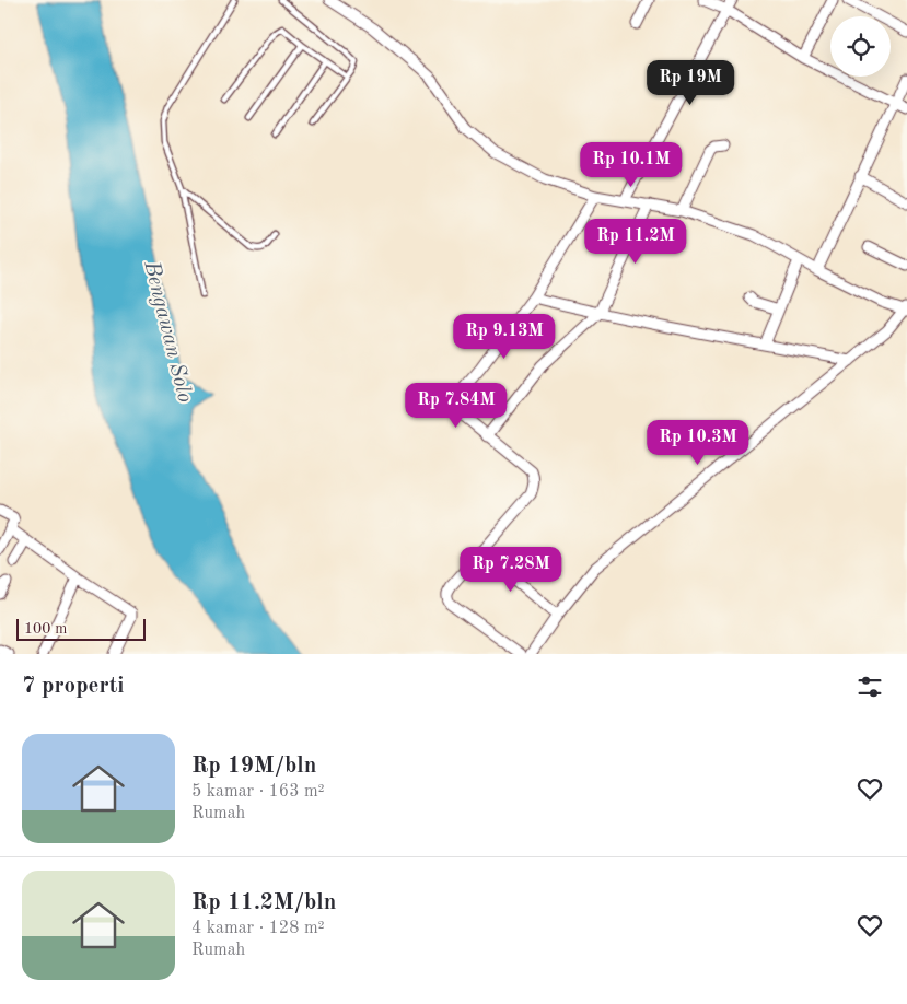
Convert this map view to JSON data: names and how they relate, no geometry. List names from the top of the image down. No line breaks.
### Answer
{"water":["Bengawan Solo"],"scale_bar":"100 m","page":{"price":["Rp 19M","Rp 10.1M","Rp 11.2M","Rp 9.13M","Rp 7.84M","Rp 10.3M","Rp 7.28M"],"scale":"100 m","heading":"7 properti","list":[{"name":"Rp 19M/bln","note":"5 kamar · 163 m² · Rumah"},{"name":"Rp 11.2M/bln","note":"4 kamar · 128 m² · Rumah"}]}}
